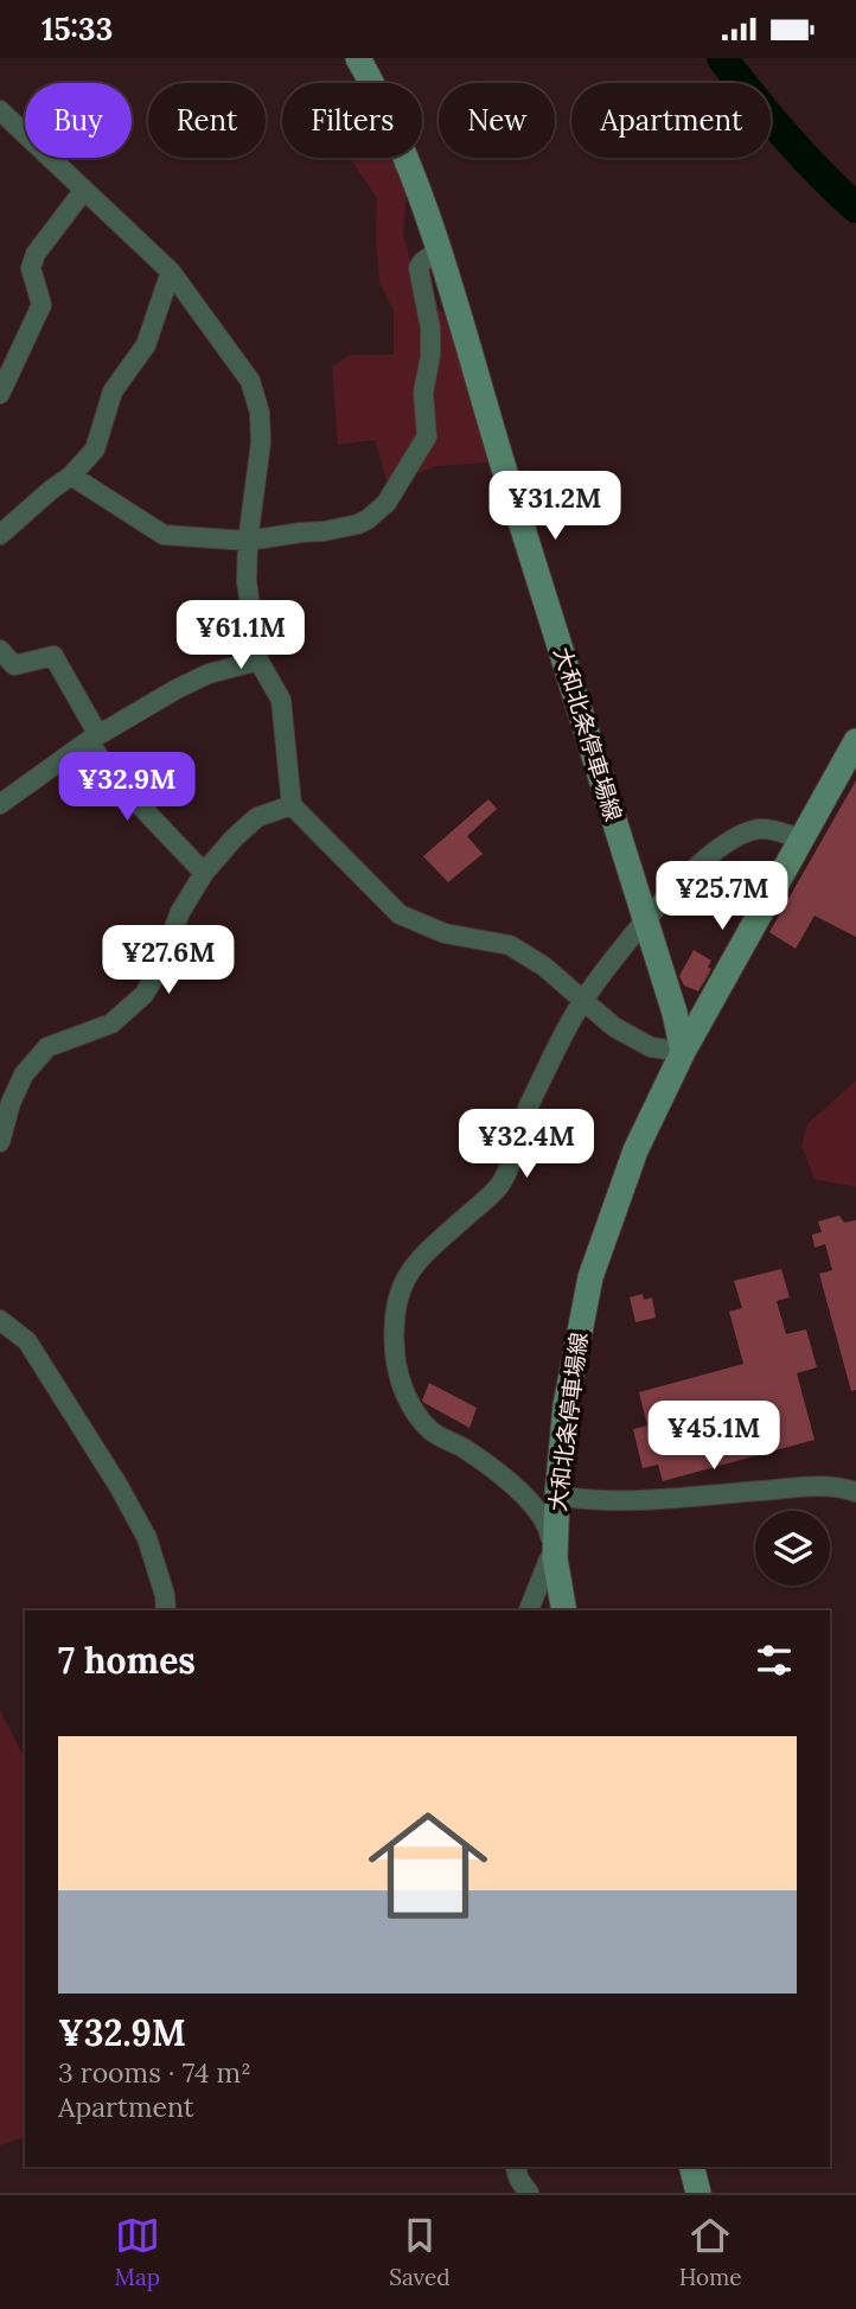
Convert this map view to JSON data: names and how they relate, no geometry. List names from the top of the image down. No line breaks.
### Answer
{"streets":{"main road":["大和北条停車場線"]},"page":{"status":"15:33","chip":["Buy","Rent","Filters","New","Apartment"],"price":["¥31.2M","¥61.1M","¥32.9M","¥25.7M","¥27.6M","¥32.4M","¥45.1M"],"heading":"7 homes","list":[{"name":"¥32.9M","note":"3 rooms · 74 m² · Apartment"}],"tabs":["Map","Saved","Home"]}}
